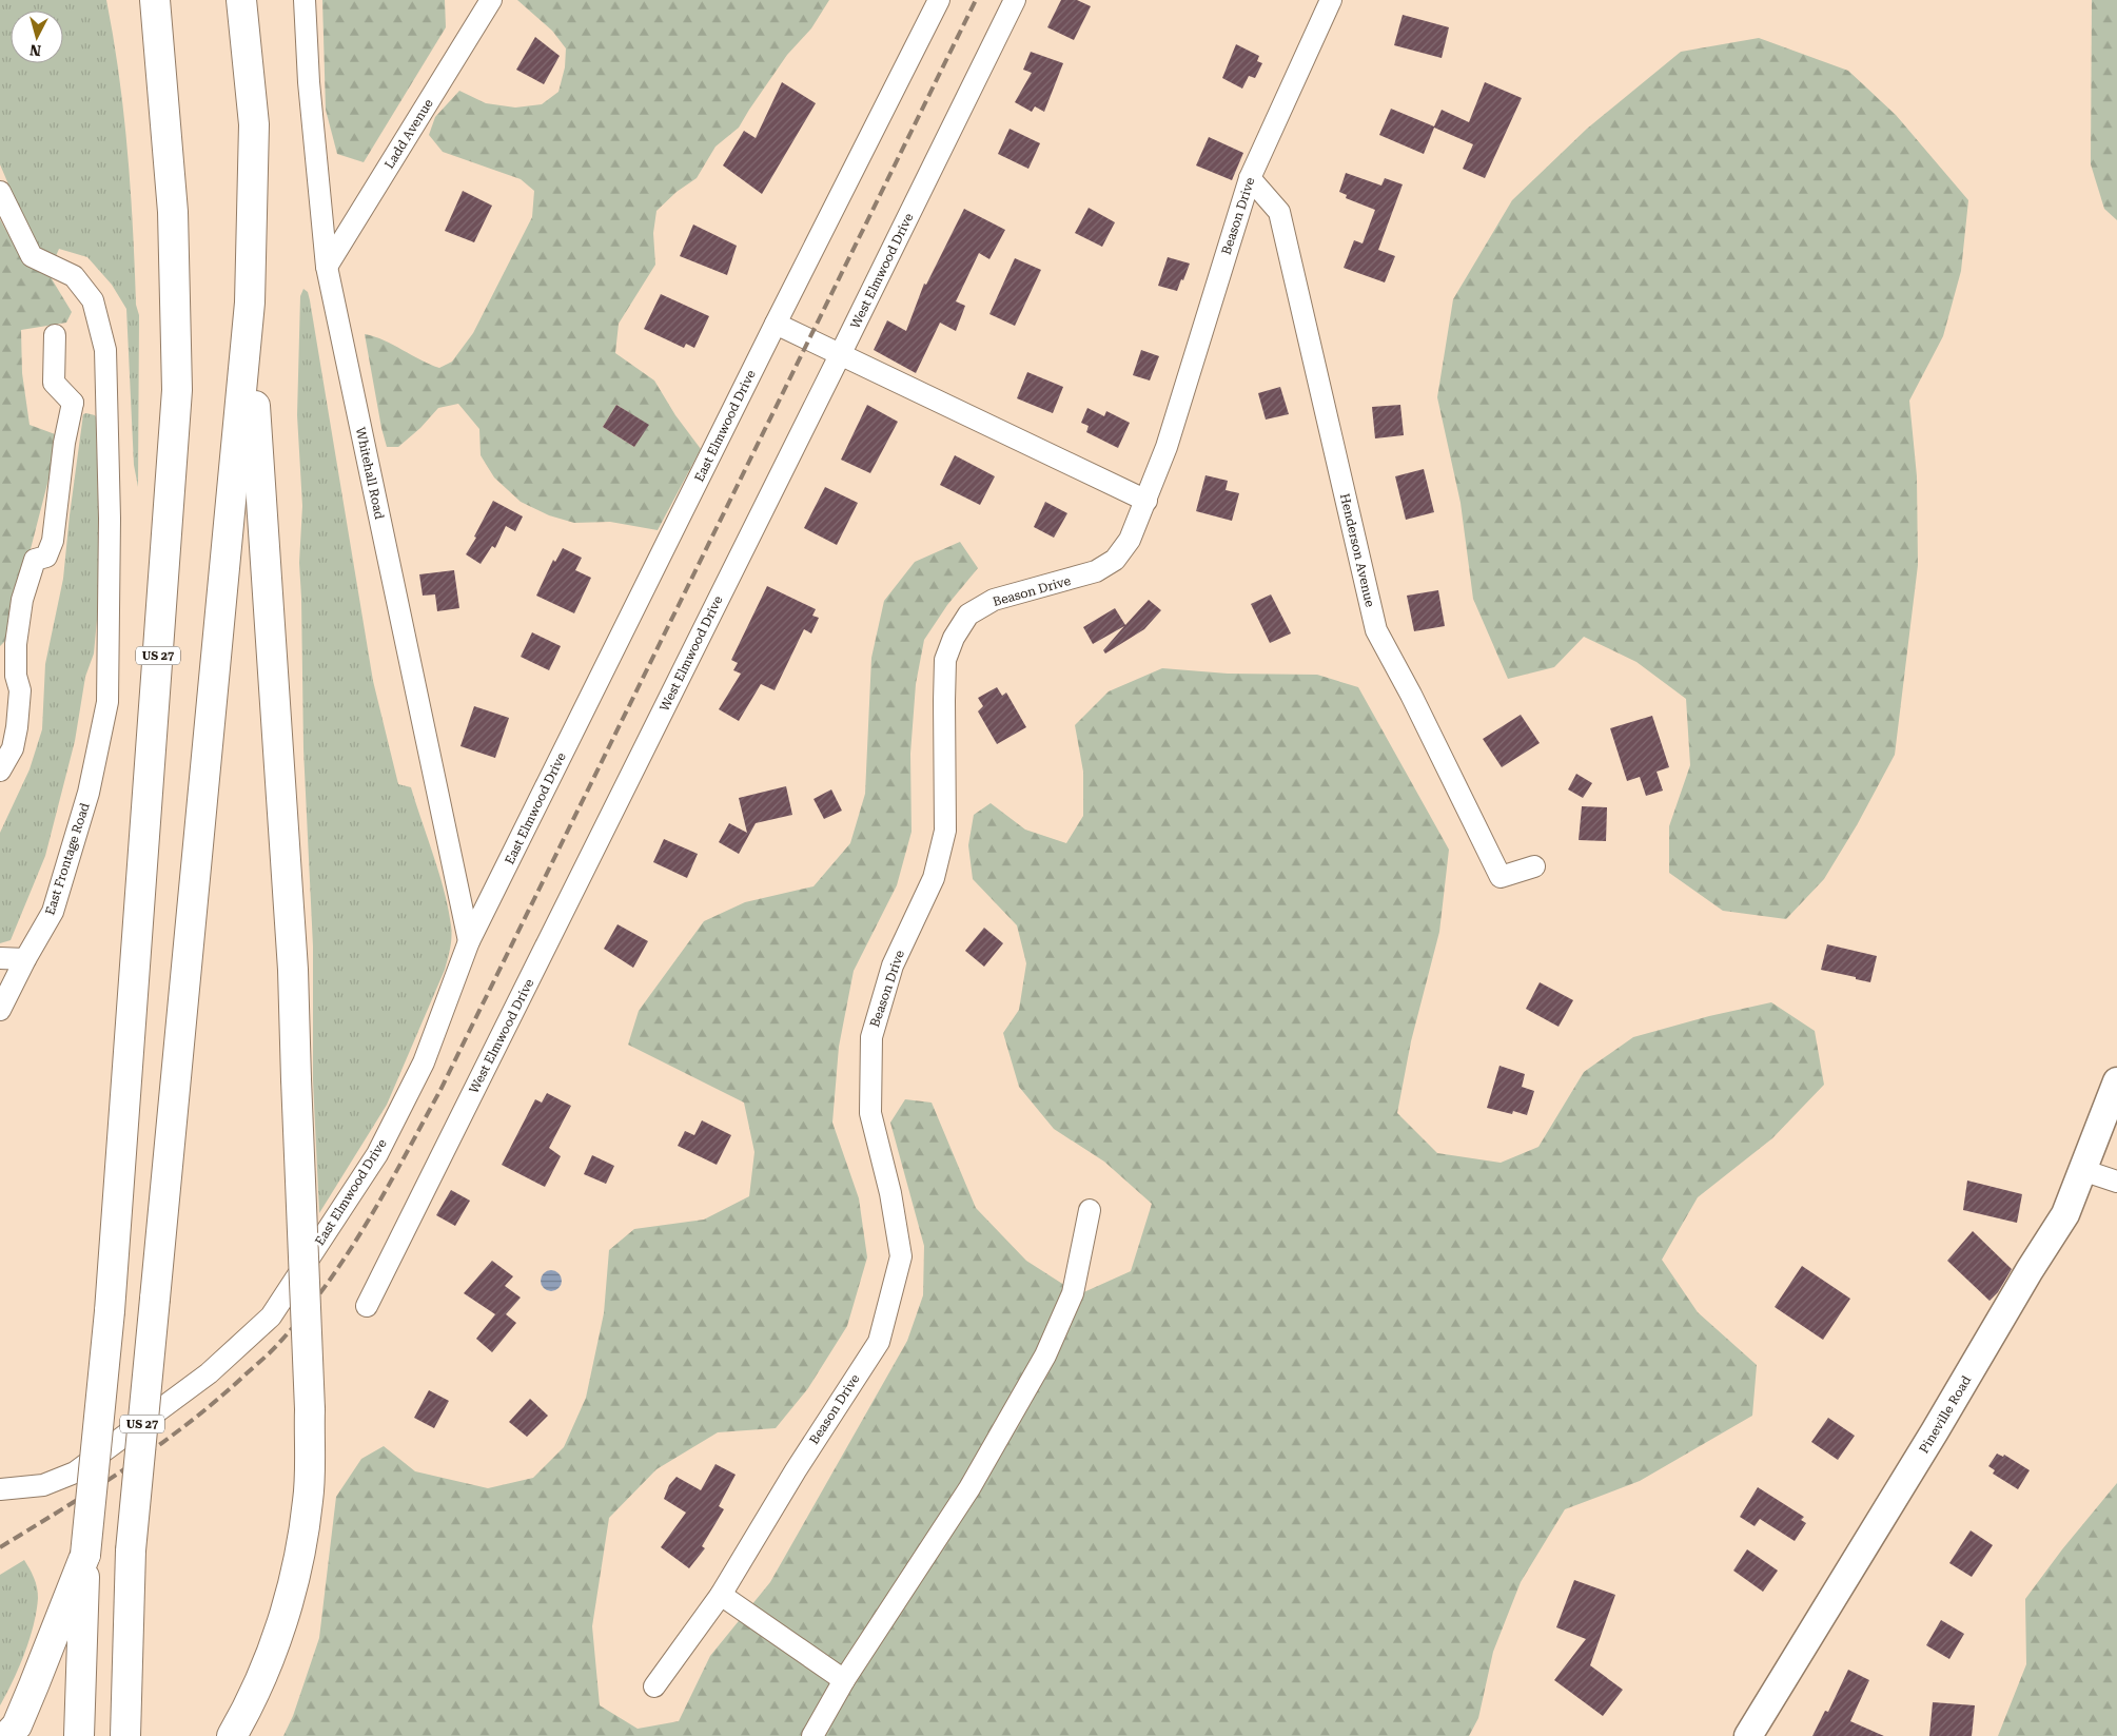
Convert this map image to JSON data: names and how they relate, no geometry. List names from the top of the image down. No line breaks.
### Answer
{"streets":{"highway":["US 27"],"main road":["Pineville Road"],"street":["Ladd Avenue","Beason Drive","West Elmwood Drive","East Elmwood Drive","Whitehall Road","Henderson Avenue","East Frontage Road"]},"crossings":[["Ladd Avenue","Whitehall Road"],["Beason Drive","Henderson Avenue"],["East Elmwood Drive","Whitehall Road"]],"north":"bottom"}
